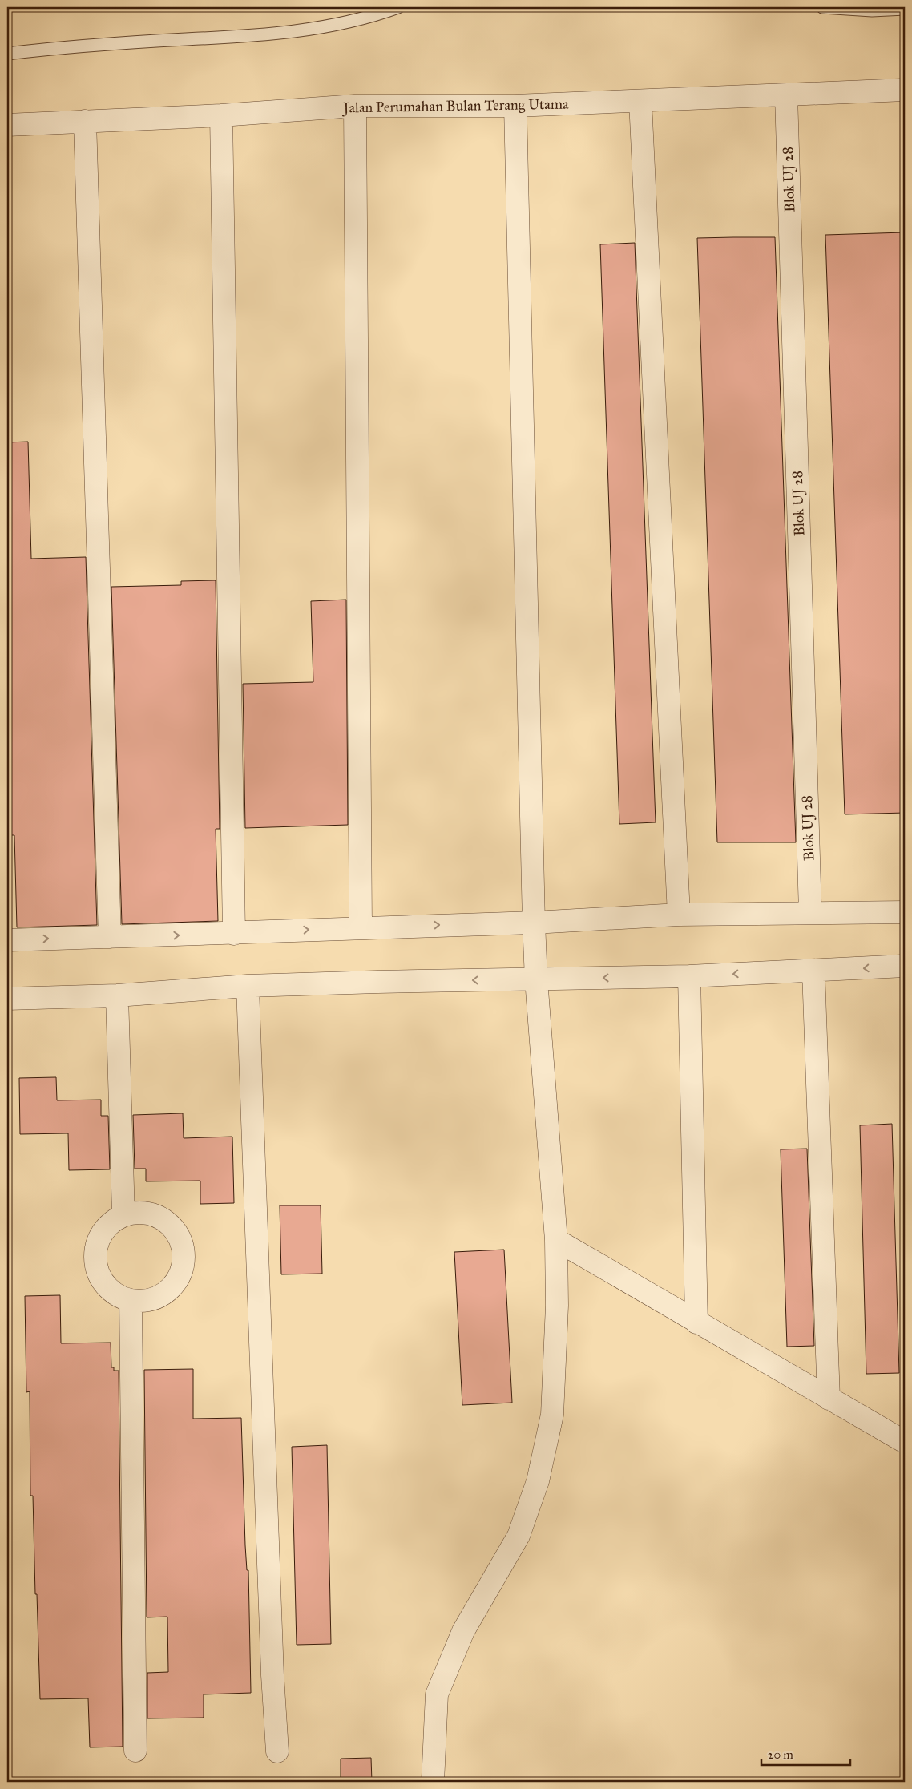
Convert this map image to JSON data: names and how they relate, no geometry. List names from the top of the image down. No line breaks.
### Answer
{"streets":{"street":["Jalan Perumahan Bulan Terang Utama","Blok UJ 28"]},"crossings":[["Jalan Perumahan Bulan Terang Utama","Blok UJ 28"]],"scale_bar":"20 m"}
